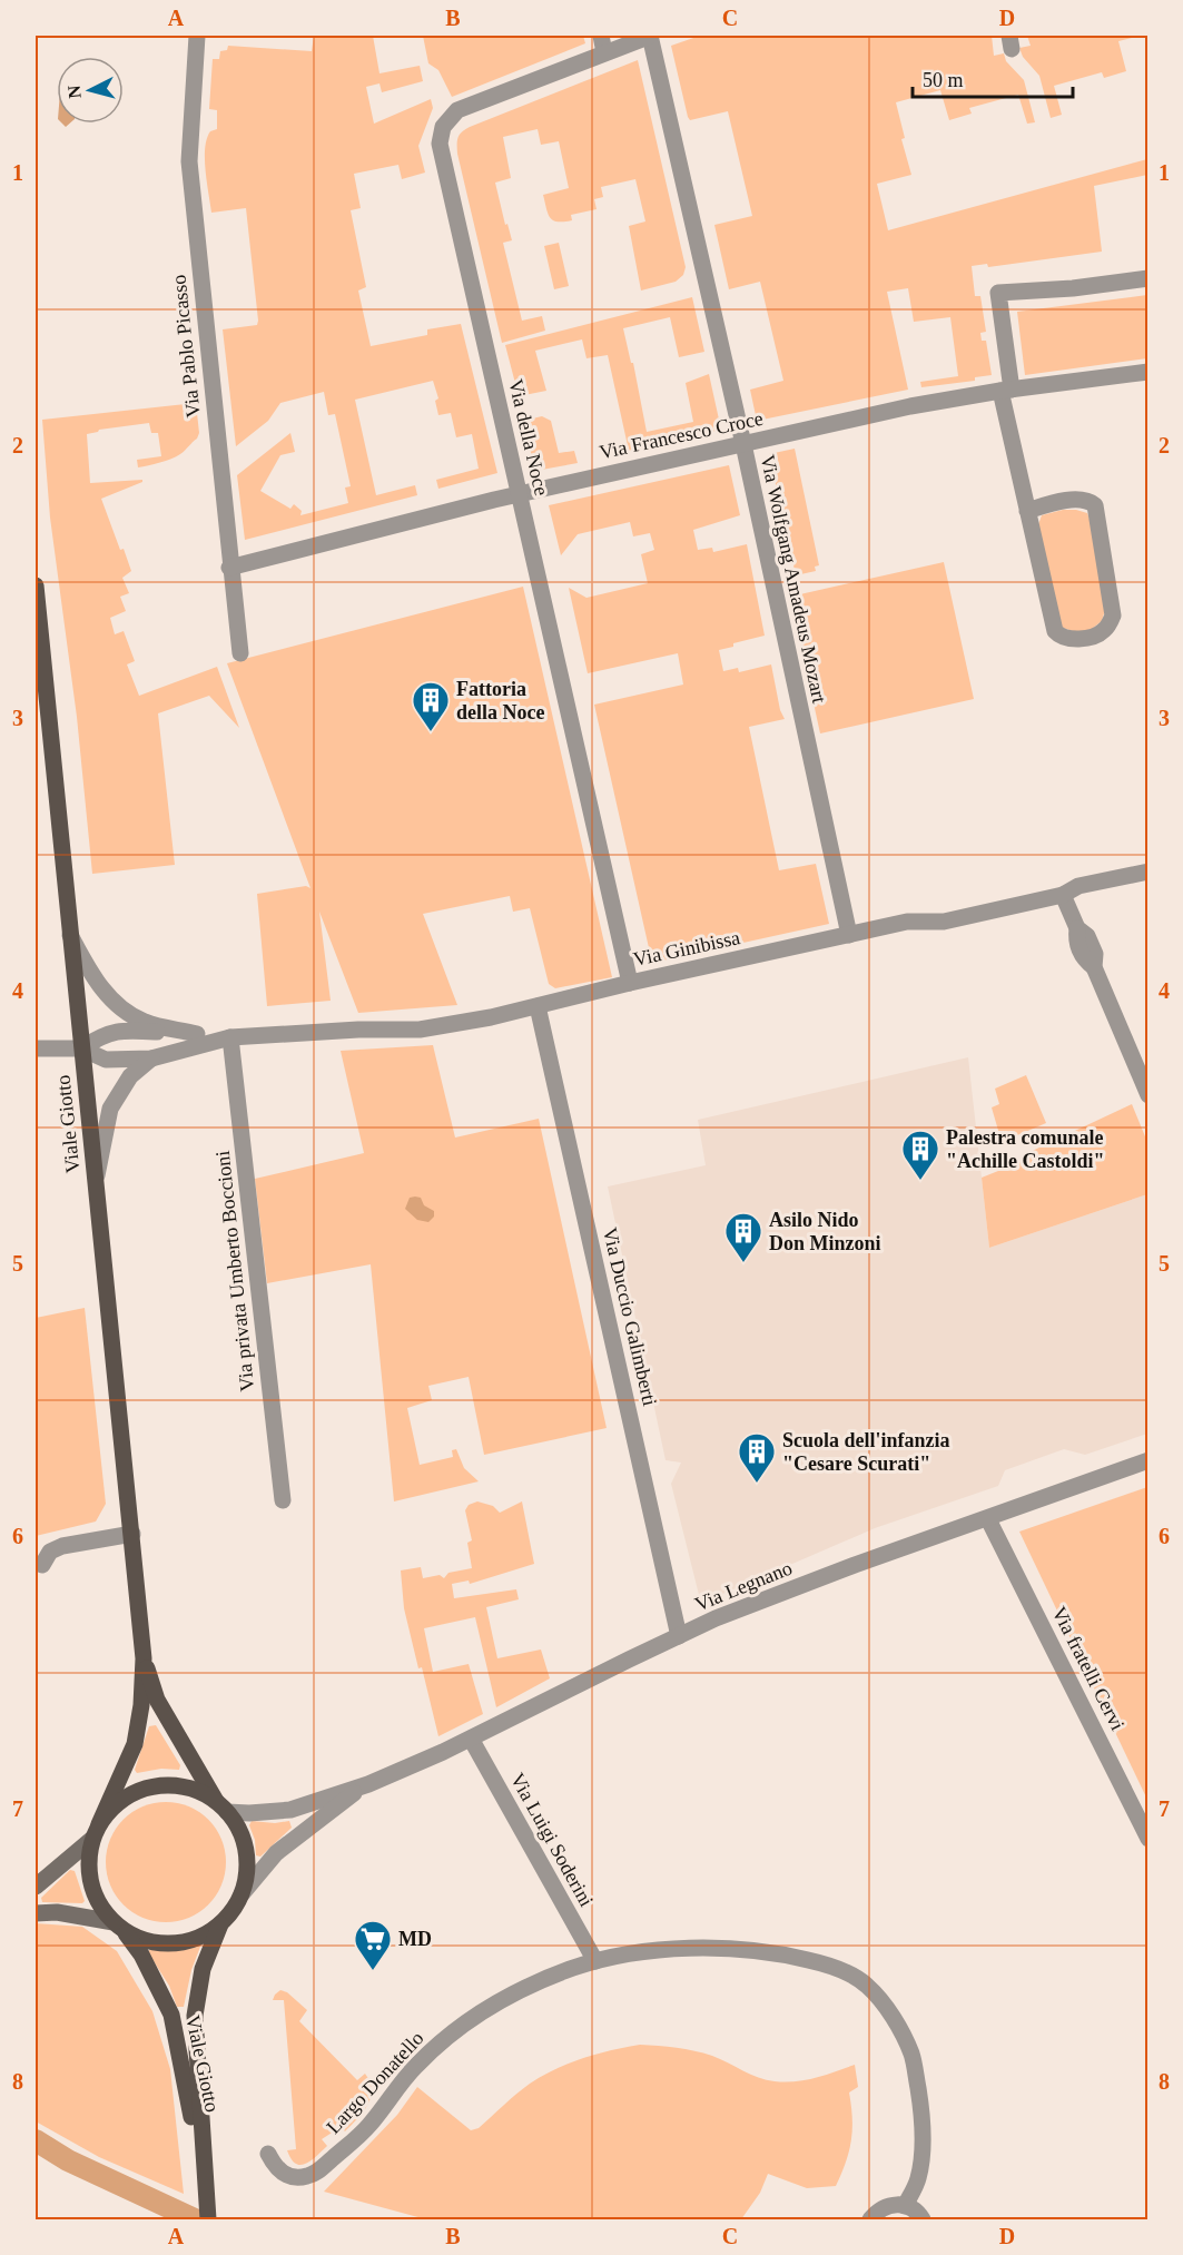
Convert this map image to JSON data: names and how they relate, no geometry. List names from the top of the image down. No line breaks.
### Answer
{"streets":{"main road":["Viale Giotto"],"street":["Via Pablo Picasso","Via Francesco Croce","Via della Noce","Via Wolfgang Amadeus Mozart","Via Ginibissa","Via privata Umberto Boccioni","Via Duccio Galimberti","Via Legnano","Via fratelli Cervi","Via Luigi Soderini","Largo Donatello"]},"crossings":[["Via Pablo Picasso","Via Francesco Croce"],["Via Francesco Croce","Via della Noce"],["Via Francesco Croce","Via Wolfgang Amadeus Mozart"],["Via della Noce","Via Wolfgang Amadeus Mozart"],["Via della Noce","Via Ginibissa"],["Via Wolfgang Amadeus Mozart","Via Ginibissa"],["Via Ginibissa","Viale Giotto"],["Via Ginibissa","Via privata Umberto Boccioni"],["Via Ginibissa","Via Duccio Galimberti"],["Viale Giotto","Via Legnano"],["Via Duccio Galimberti","Via Legnano"],["Via Legnano","Via fratelli Cervi"],["Via Legnano","Via Luigi Soderini"],["Via Luigi Soderini","Largo Donatello"]],"places":{"building":["Fattoria della Noce","Palestra comunale \"Achille Castoldi\"","Asilo Nido Don Minzoni","Scuola dell'infanzia \"Cesare Scurati\""],"supermarket":["MD"]},"scale_bar":"50 m","north":"left","grid":{"columns":["A","B","C","D"],"rows":["1","2","3","4","5","6","7","8"]}}
